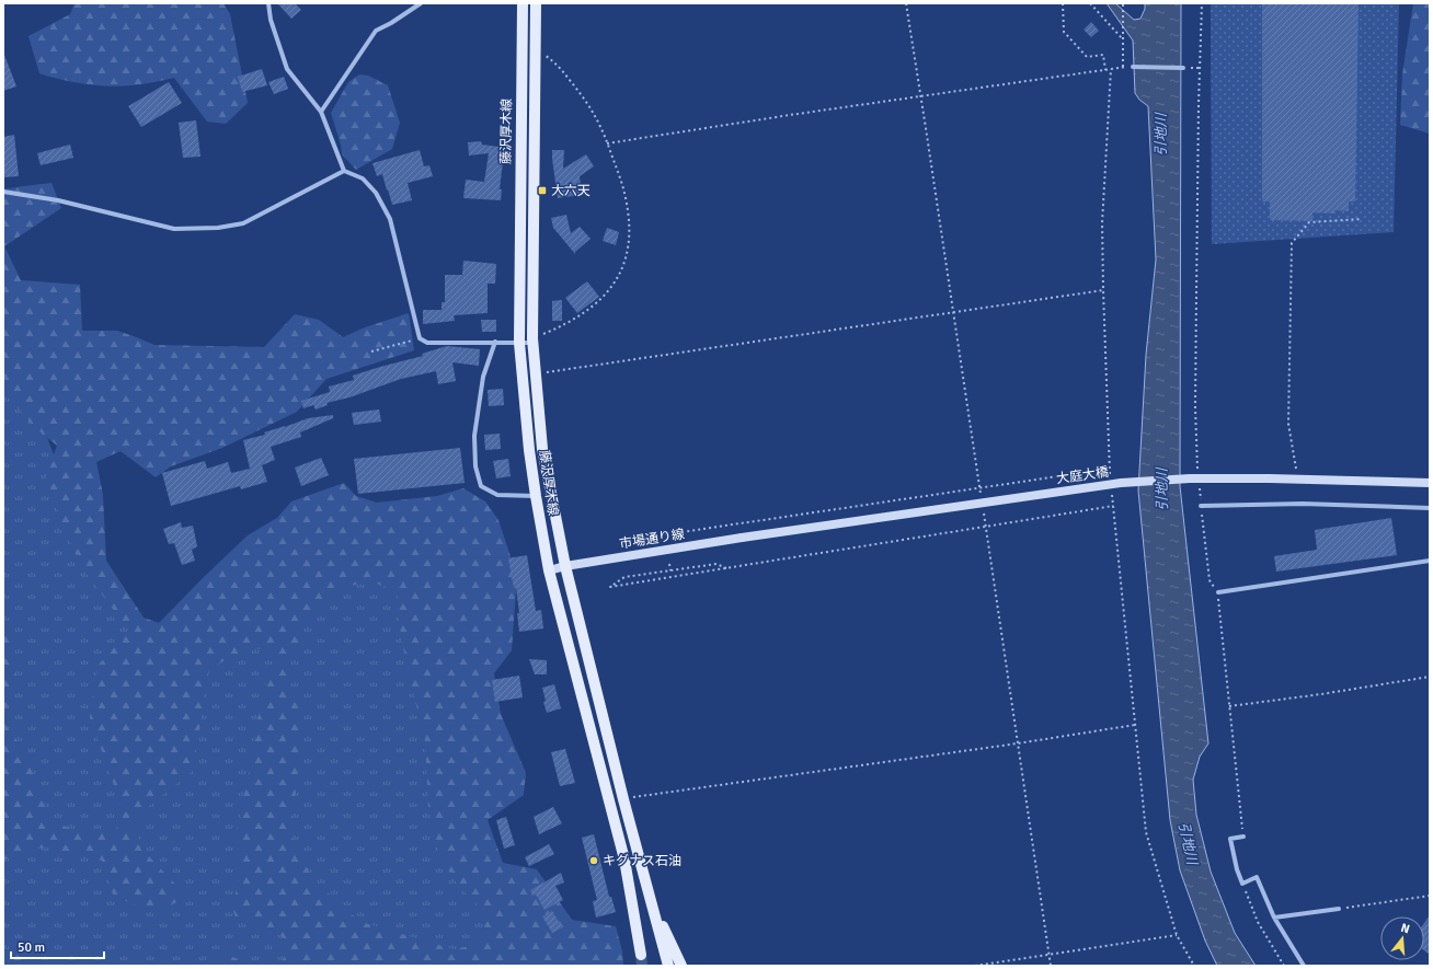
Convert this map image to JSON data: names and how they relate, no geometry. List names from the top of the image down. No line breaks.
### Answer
{"streets":{"main road":["藤沢厚木線"],"street":["大庭大橋","市場通り線"]},"crossings":[["藤沢厚木線","市場通り線"],["大庭大橋","市場通り線"]],"water":["引地川"],"places":{"transit":["大六天"],"other":["キグナス石油"]},"scale_bar":"50 m","north":"top"}
